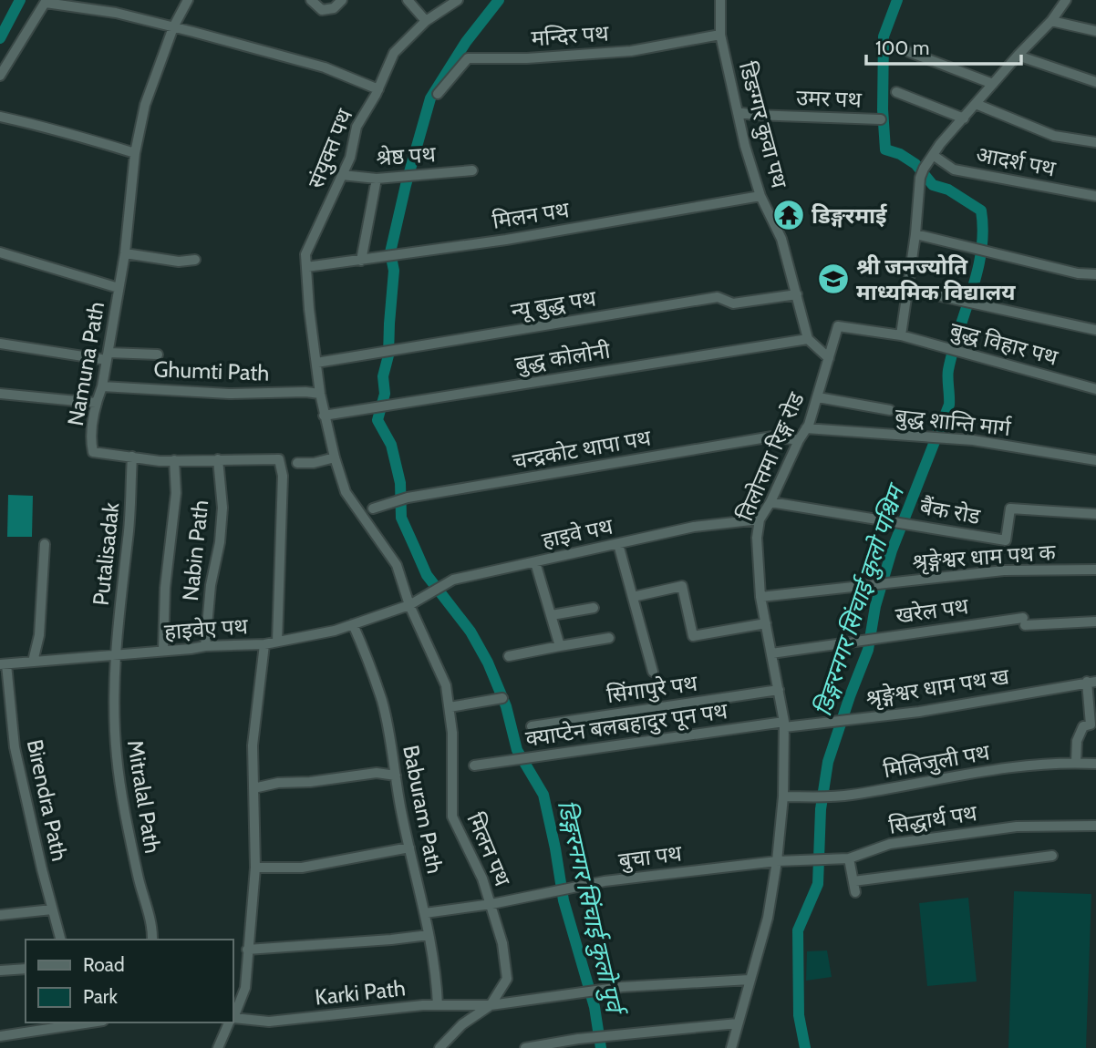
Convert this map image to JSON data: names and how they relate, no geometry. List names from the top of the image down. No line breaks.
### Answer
{"streets":{"street":["मन्दिर पथ","उमर पथ","डिङग्गर कुवा पथ","संयुक्त पथ","श्रेष्ठ पथ","आदर्श पथ","मिलन पथ","न्यू बुद्ध पथ","बुद्ध विहार पथ","बुद्ध कोलोनी","Namuna Path","Ghumti Path","बुद्ध शान्ति मार्ग","चन्द्रकोट थापा पथ","तिलोत्तमा रिङ्ग रोड","बैंक रोड","हाइवे पथ","Nabin Path","Putalisadak","श्रृङ्गेश्वर धाम पथ क","खरेल पथ","हाइवेए पथ","श्रृङ्गेश्वर धाम पथ ख","सिंगापुरे पथ","क्याप्टेन बलबहादुर पून पथ","मिलिजुली पथ","Mitralal Path","Birendra Path","Baburam Path","सिद्धार्थ पथ","बुचा पथ","Karki Path"]},"crossings":[["मन्दिर पथ","डिङग्गर कुवा पथ"],["उमर पथ","डिङग्गर कुवा पथ"],["डिङग्गर कुवा पथ","मिलन पथ"],["डिङग्गर कुवा पथ","न्यू बुद्ध पथ"],["डिङग्गर कुवा पथ","बुद्ध कोलोनी"],["संयुक्त पथ","श्रेष्ठ पथ"],["संयुक्त पथ","मिलन पथ"],["संयुक्त पथ","न्यू बुद्ध पथ"],["संयुक्त पथ","बुद्ध कोलोनी"],["संयुक्त पथ","Ghumti Path"],["मिलन पथ","हाइवे पथ"],["मिलन पथ","हाइवेए पथ"],["मिलन पथ","बुचा पथ"],["मिलन पथ","Karki Path"],["बुद्ध विहार पथ","तिलोत्तमा रिङ्ग रोड"],["Namuna Path","Ghumti Path"],["Namuna Path","Nabin Path"],["Namuna Path","Putalisadak"],["Namuna Path","हाइवेए पथ"],["बुद्ध शान्ति मार्ग","तिलोत्तमा रिङ्ग रोड"],["चन्द्रकोट थापा पथ","तिलोत्तमा रिङ्ग रोड"],["तिलोत्तमा रिङ्ग रोड","बैंक रोड"],["तिलोत्तमा रिङ्ग रोड","हाइवे पथ"],["तिलोत्तमा रिङ्ग रोड","श्रृङ्गेश्वर धाम पथ क"],["तिलोत्तमा रिङ्ग रोड","खरेल पथ"],["तिलोत्तमा रिङ्ग रोड","श्रृङ्गेश्वर धाम पथ ख"],["तिलोत्तमा रिङ्ग रोड","सिंगापुरे पथ"],["तिलोत्तमा रिङ्ग रोड","क्याप्टेन बलबहादुर पून पथ"],["तिलोत्तमा रिङ्ग रोड","मिलिजुली पथ"],["तिलोत्तमा रिङ्ग रोड","सिद्धार्थ पथ"],["तिलोत्तमा रिङ्ग रोड","बुचा पथ"],["तिलोत्तमा रिङ्ग रोड","Karki Path"],["हाइवे पथ","हाइवेए पथ"],["Nabin Path","हाइवेए पथ"],["Putalisadak","हाइवेए पथ"],["Putalisadak","Mitralal Path"],["हाइवेए पथ","Mitralal Path"],["हाइवेए पथ","Birendra Path"],["हाइवेए पथ","Baburam Path"],["श्रृङ्गेश्वर धाम पथ ख","क्याप्टेन बलबहादुर पून पथ"],["Baburam Path","बुचा पथ"],["Baburam Path","Karki Path"],["सिद्धार्थ पथ","बुचा पथ"]],"water":["डिङ्गरनगर सिंचाई कुलो पश्चिम","डिङ्गरनगर सिंचाई कुलो पुर्व"],"places":{"temple":["डिङ्गरमाई"],"school or university":["श्री जनज्योति माध्यमिक विद्यालय"]},"legend":["Road","Park"],"scale_bar":"100 m"}
